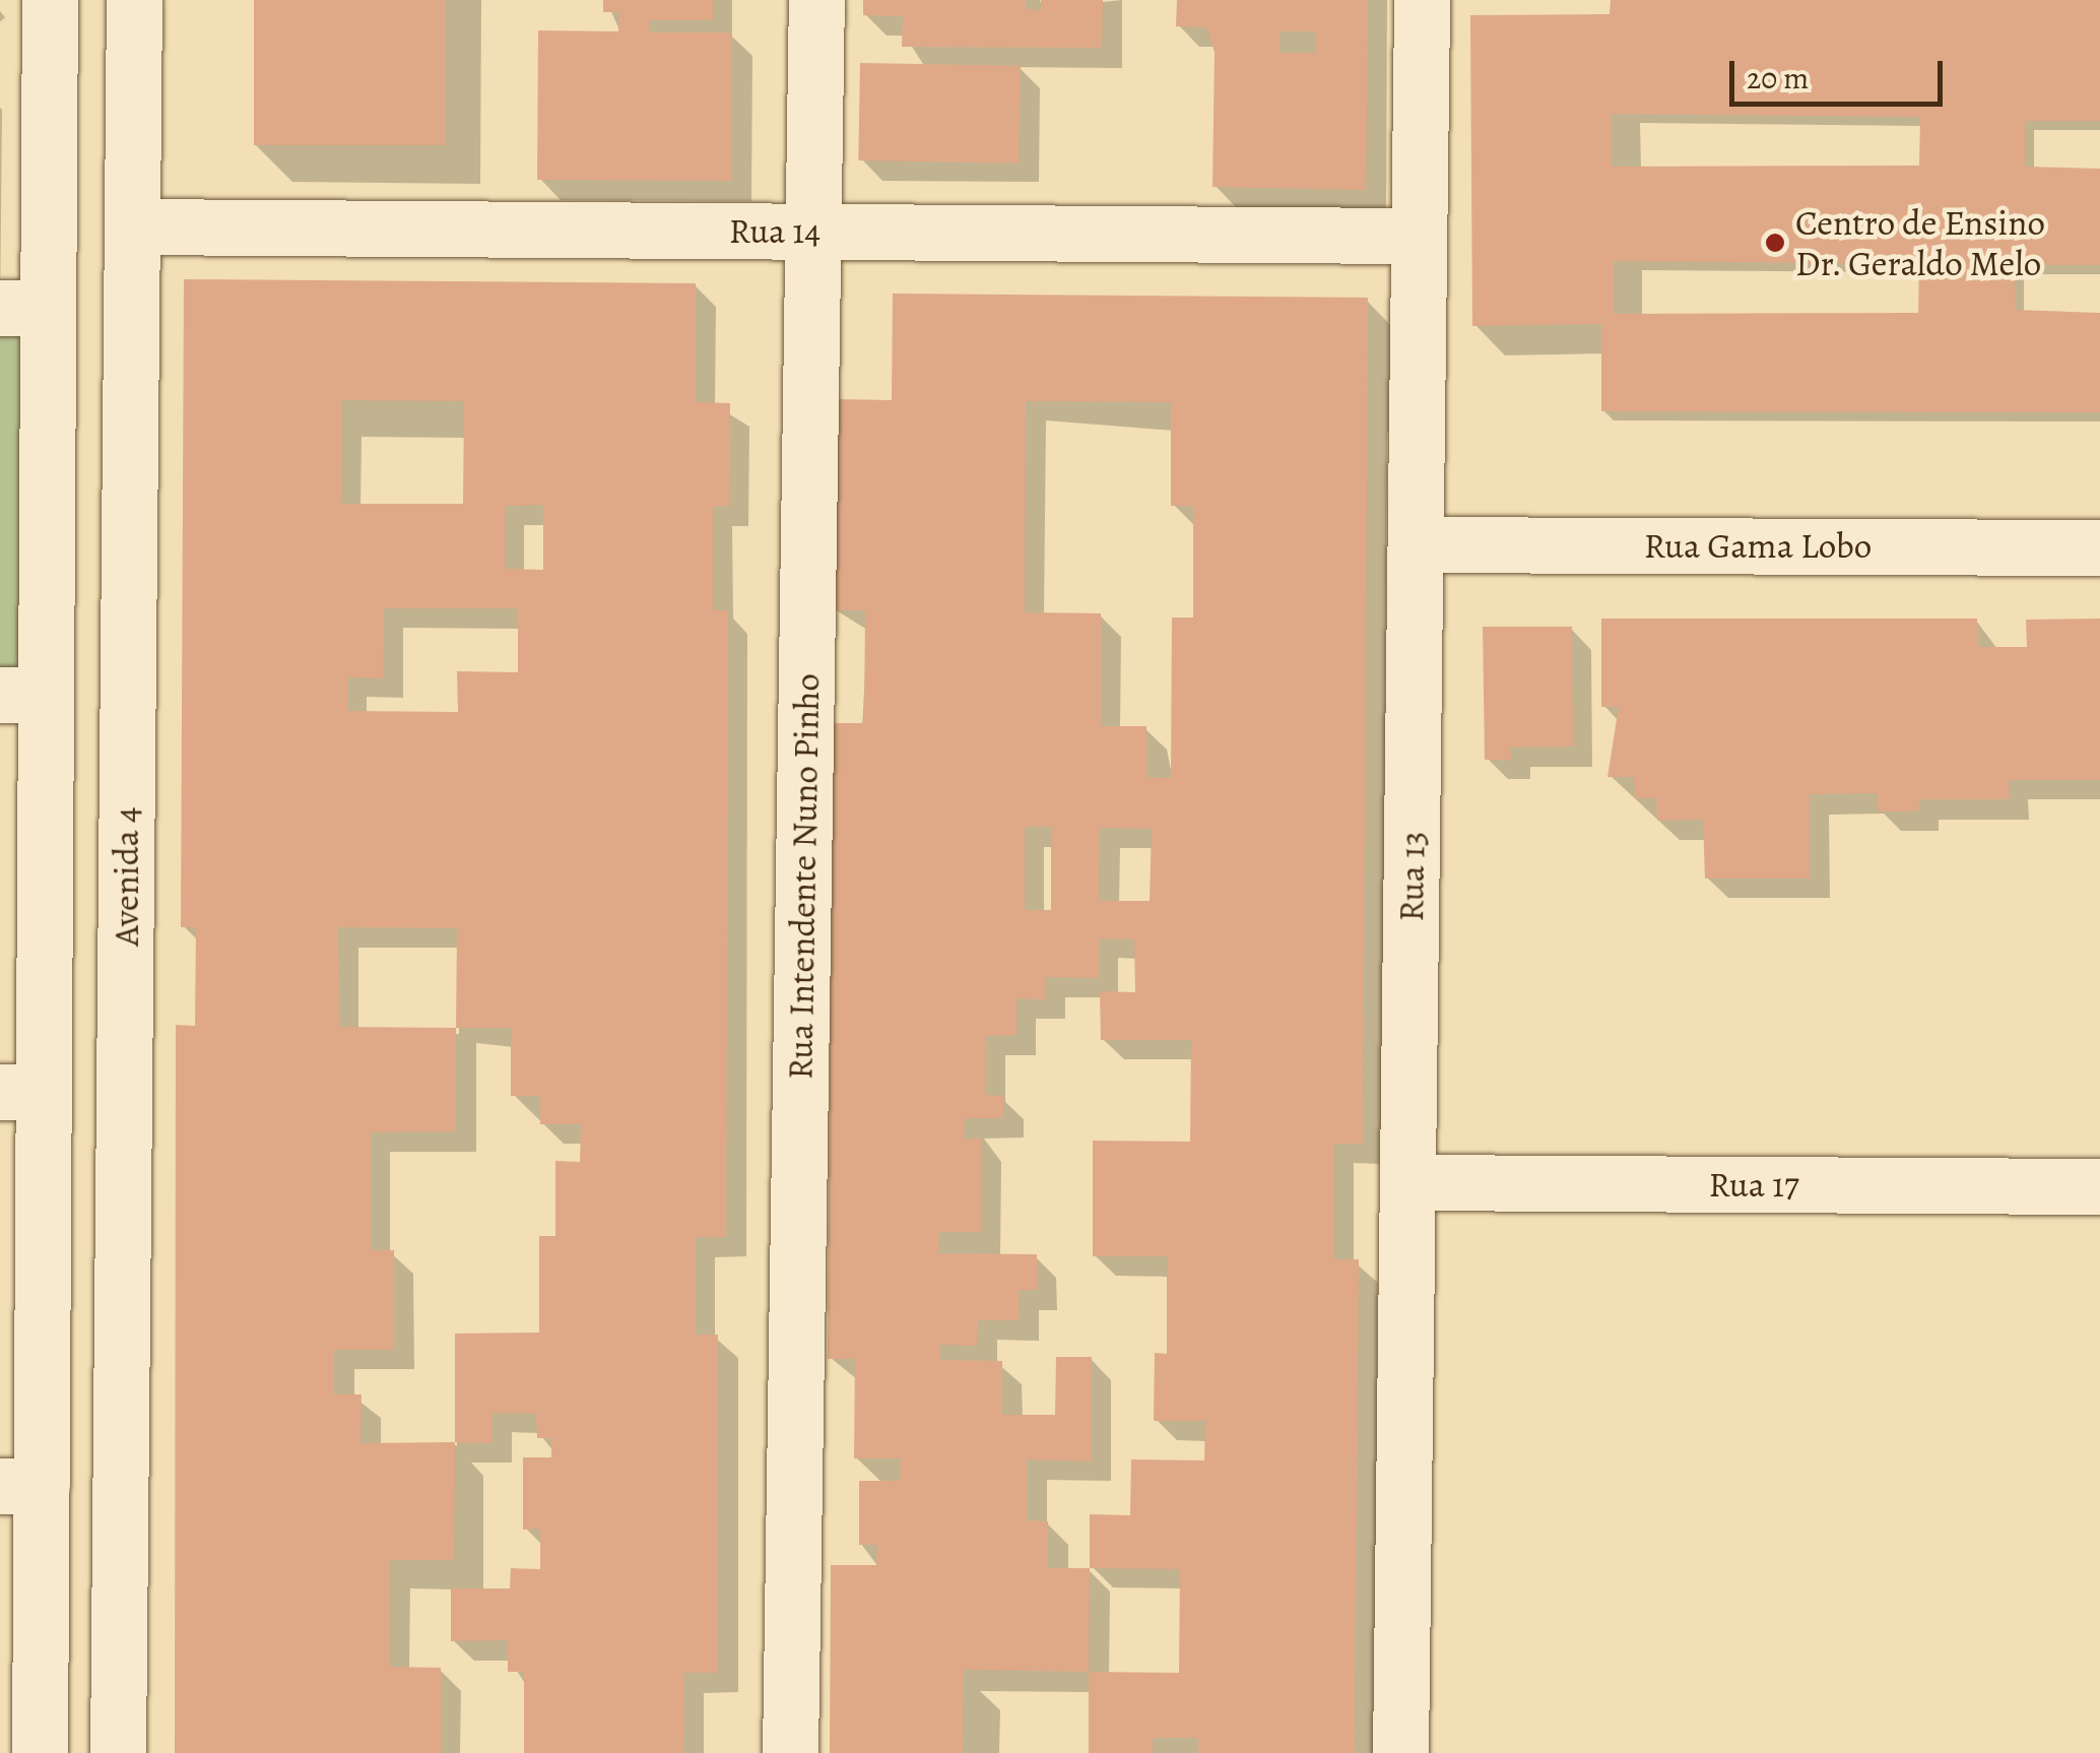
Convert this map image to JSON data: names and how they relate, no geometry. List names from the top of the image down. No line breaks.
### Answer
{"streets":{"street":["Rua 14","Rua Gama Lobo","Avenida 4","Rua Intendente Nuno Pinho","Rua 13","Rua 17"]},"crossings":[["Rua 14","Avenida 4"],["Rua 14","Rua Intendente Nuno Pinho"],["Rua 14","Rua 13"],["Rua Gama Lobo","Rua 13"],["Rua 13","Rua 17"]],"places":["Centro de Ensino Dr. Geraldo Melo"],"scale_bar":"20 m"}
